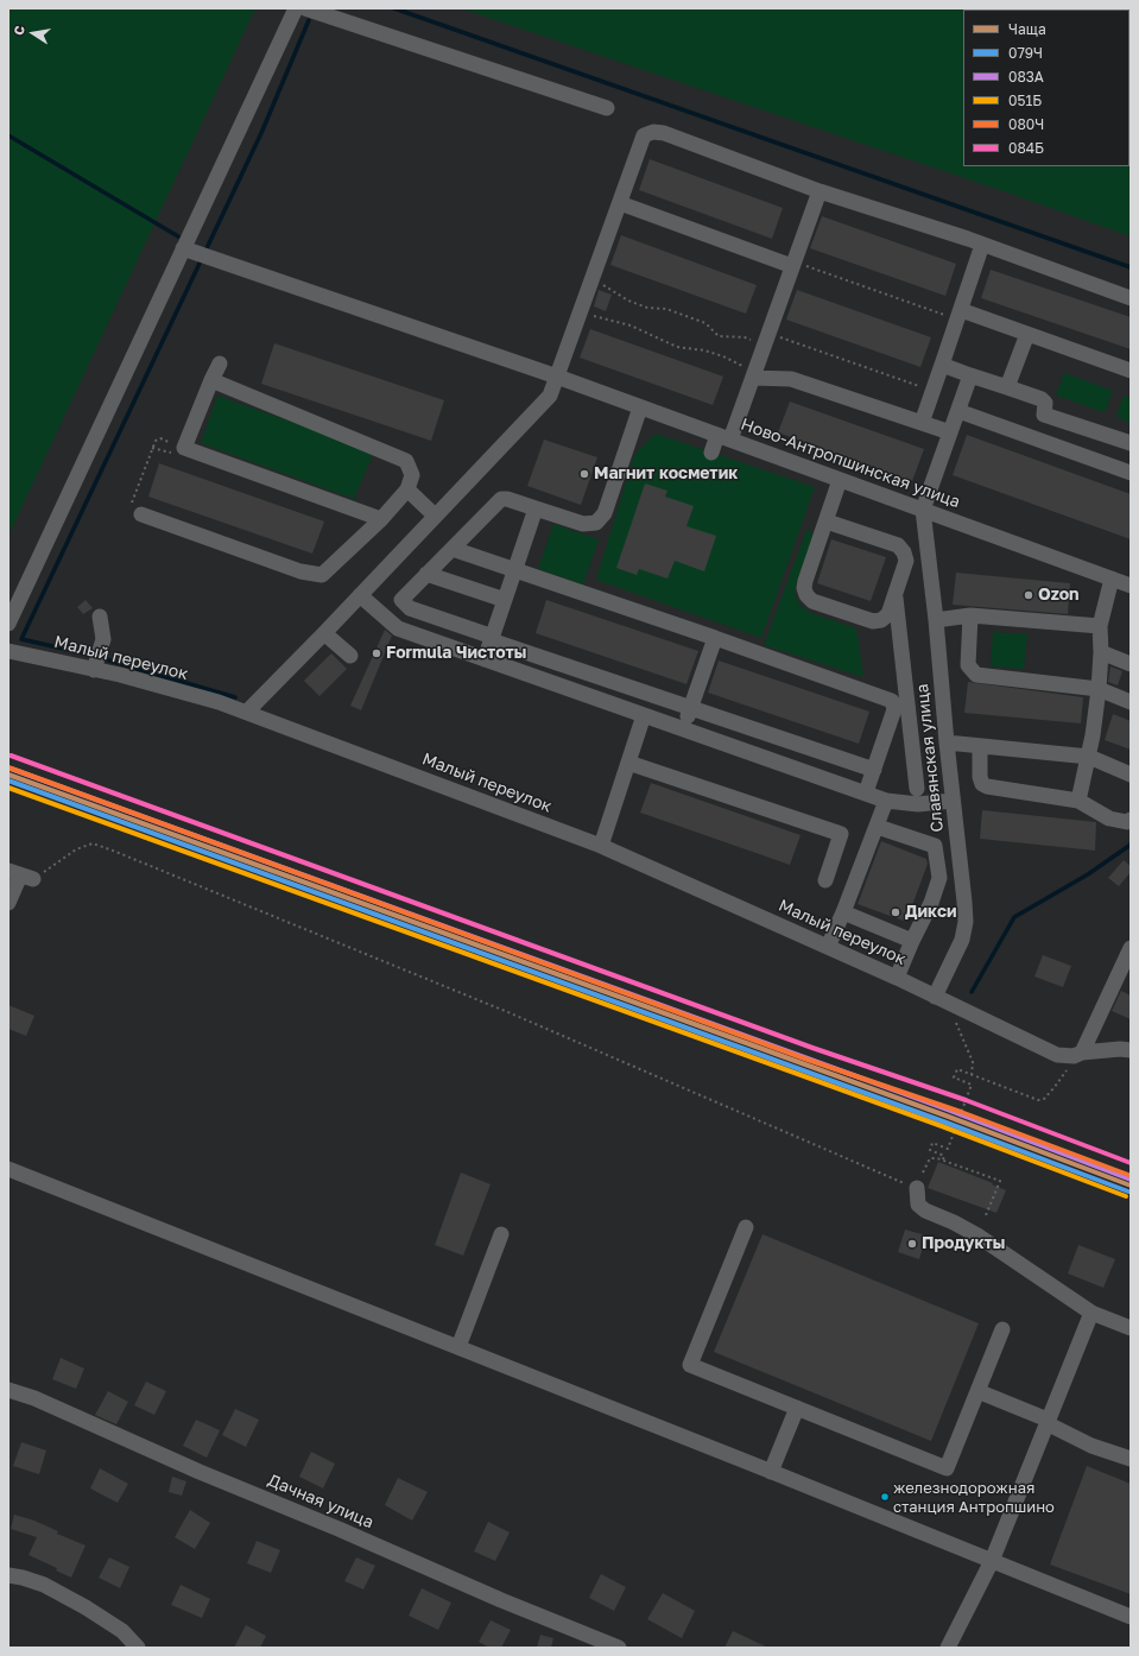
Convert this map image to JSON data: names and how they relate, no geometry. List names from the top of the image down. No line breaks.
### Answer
{"streets":{"street":["Ново-Антропшинская улица","Малый переулок","Славянская улица","Дачная улица"]},"crossings":[["Ново-Антропшинская улица","Славянская улица"],["Малый переулок","Славянская улица"]],"places":["Магнит косметик","Ozon","Formula Чистоты","Дикси","Продукты","железнодорожная станция Антропшино"],"lines":["transit line 084Б","transit line 080Ч","transit line 083А","transit line Чаща","transit line 079Ч","transit line 051Б"],"legend":["Чаща","079Ч","083А","051Б","080Ч","084Б"],"north":"left"}
